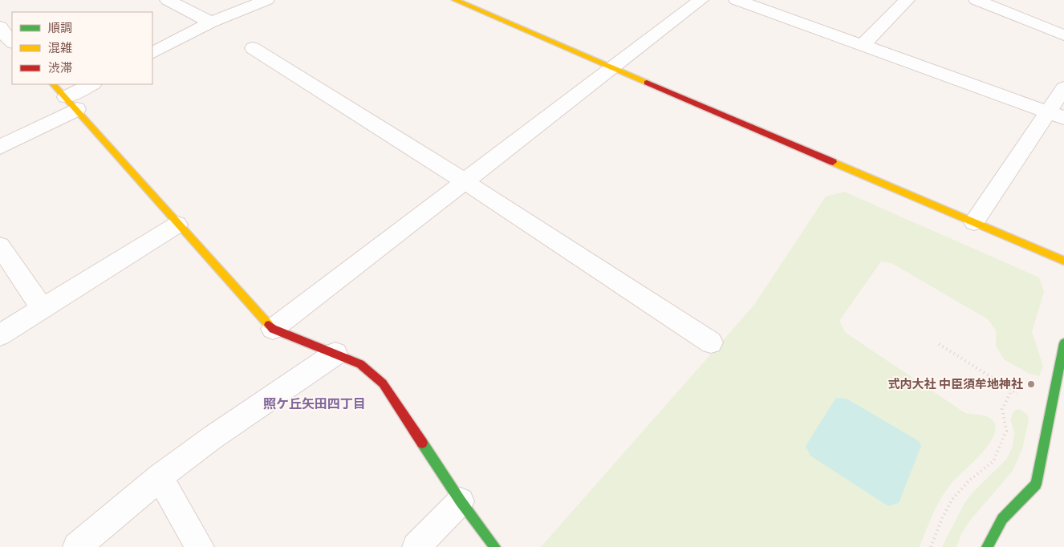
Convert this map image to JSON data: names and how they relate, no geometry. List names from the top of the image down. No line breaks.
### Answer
{"districts":["照ケ丘矢田四丁目"],"places":["式内大社 中臣須牟地神社"],"legend":["順調","混雑","渋滞"]}
